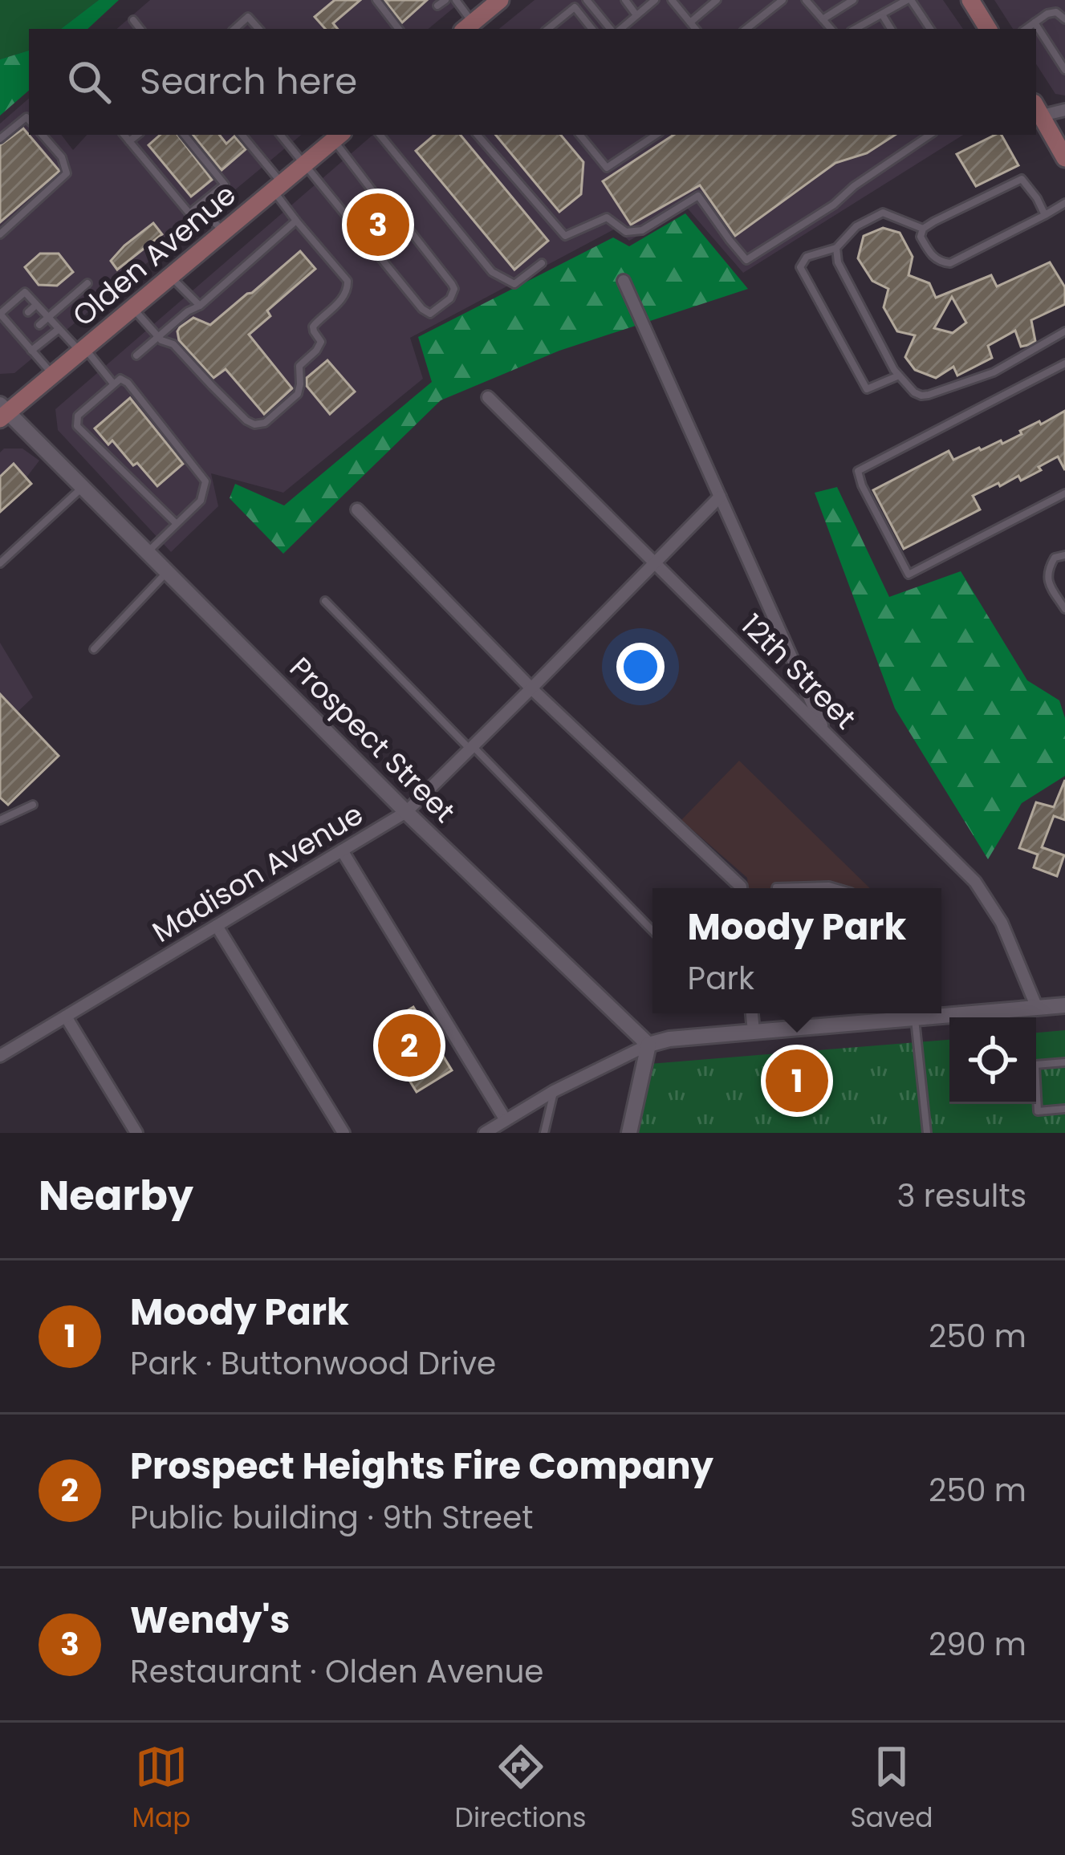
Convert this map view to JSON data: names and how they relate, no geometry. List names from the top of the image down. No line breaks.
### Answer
{"streets":{"main road":["Olden Avenue"],"street":["12th Street","Prospect Street","Madison Avenue"]},"crossings":[["Olden Avenue","Prospect Street"],["12th Street","Madison Avenue"],["Prospect Street","Madison Avenue"]],"page":{"search":"Search here","pins":["3","2","1"],"popup":["Moody Park","Park"],"heading":["Nearby","3 results"],"list":[{"mark":"1","name":"Moody Park","note":"Park · Buttonwood Drive","value":"250 m"},{"mark":"2","name":"Prospect Heights Fire Company","note":"Public building · 9th Street","value":"250 m"},{"mark":"3","name":"Wendy's","note":"Restaurant · Olden Avenue","value":"290 m"}],"nav":["Map","Directions","Saved"]}}
